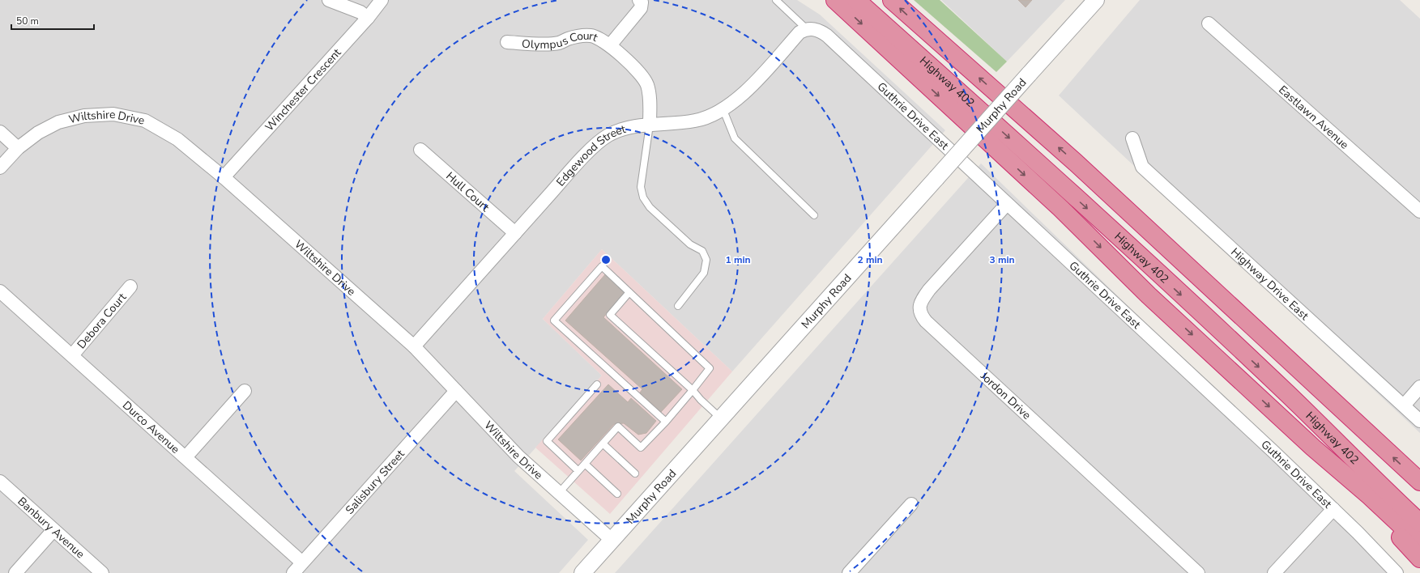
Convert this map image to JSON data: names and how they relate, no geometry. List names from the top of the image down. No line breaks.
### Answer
{"streets":{"highway":["Highway 402"],"street":["Olympus Court","Winchester Crescent","Murphy Road","Guthrie Drive East","Eastlawn Avenue","Wiltshire Drive","Edgewood Street","Hull Court","Highway Drive East","Debora Court","Jordon Drive","Durco Avenue","Salisbury Street","Banbury Avenue"]},"crossings":[["Olympus Court","Edgewood Street"],["Winchester Crescent","Wiltshire Drive"],["Murphy Road","Wiltshire Drive"],["Guthrie Drive East","Edgewood Street"],["Guthrie Drive East","Jordon Drive"],["Wiltshire Drive","Edgewood Street"],["Wiltshire Drive","Salisbury Street"],["Edgewood Street","Hull Court"],["Debora Court","Durco Avenue"],["Durco Avenue","Salisbury Street"]],"scale_bar":"50 m","rings":["1 min","2 min","3 min"]}
